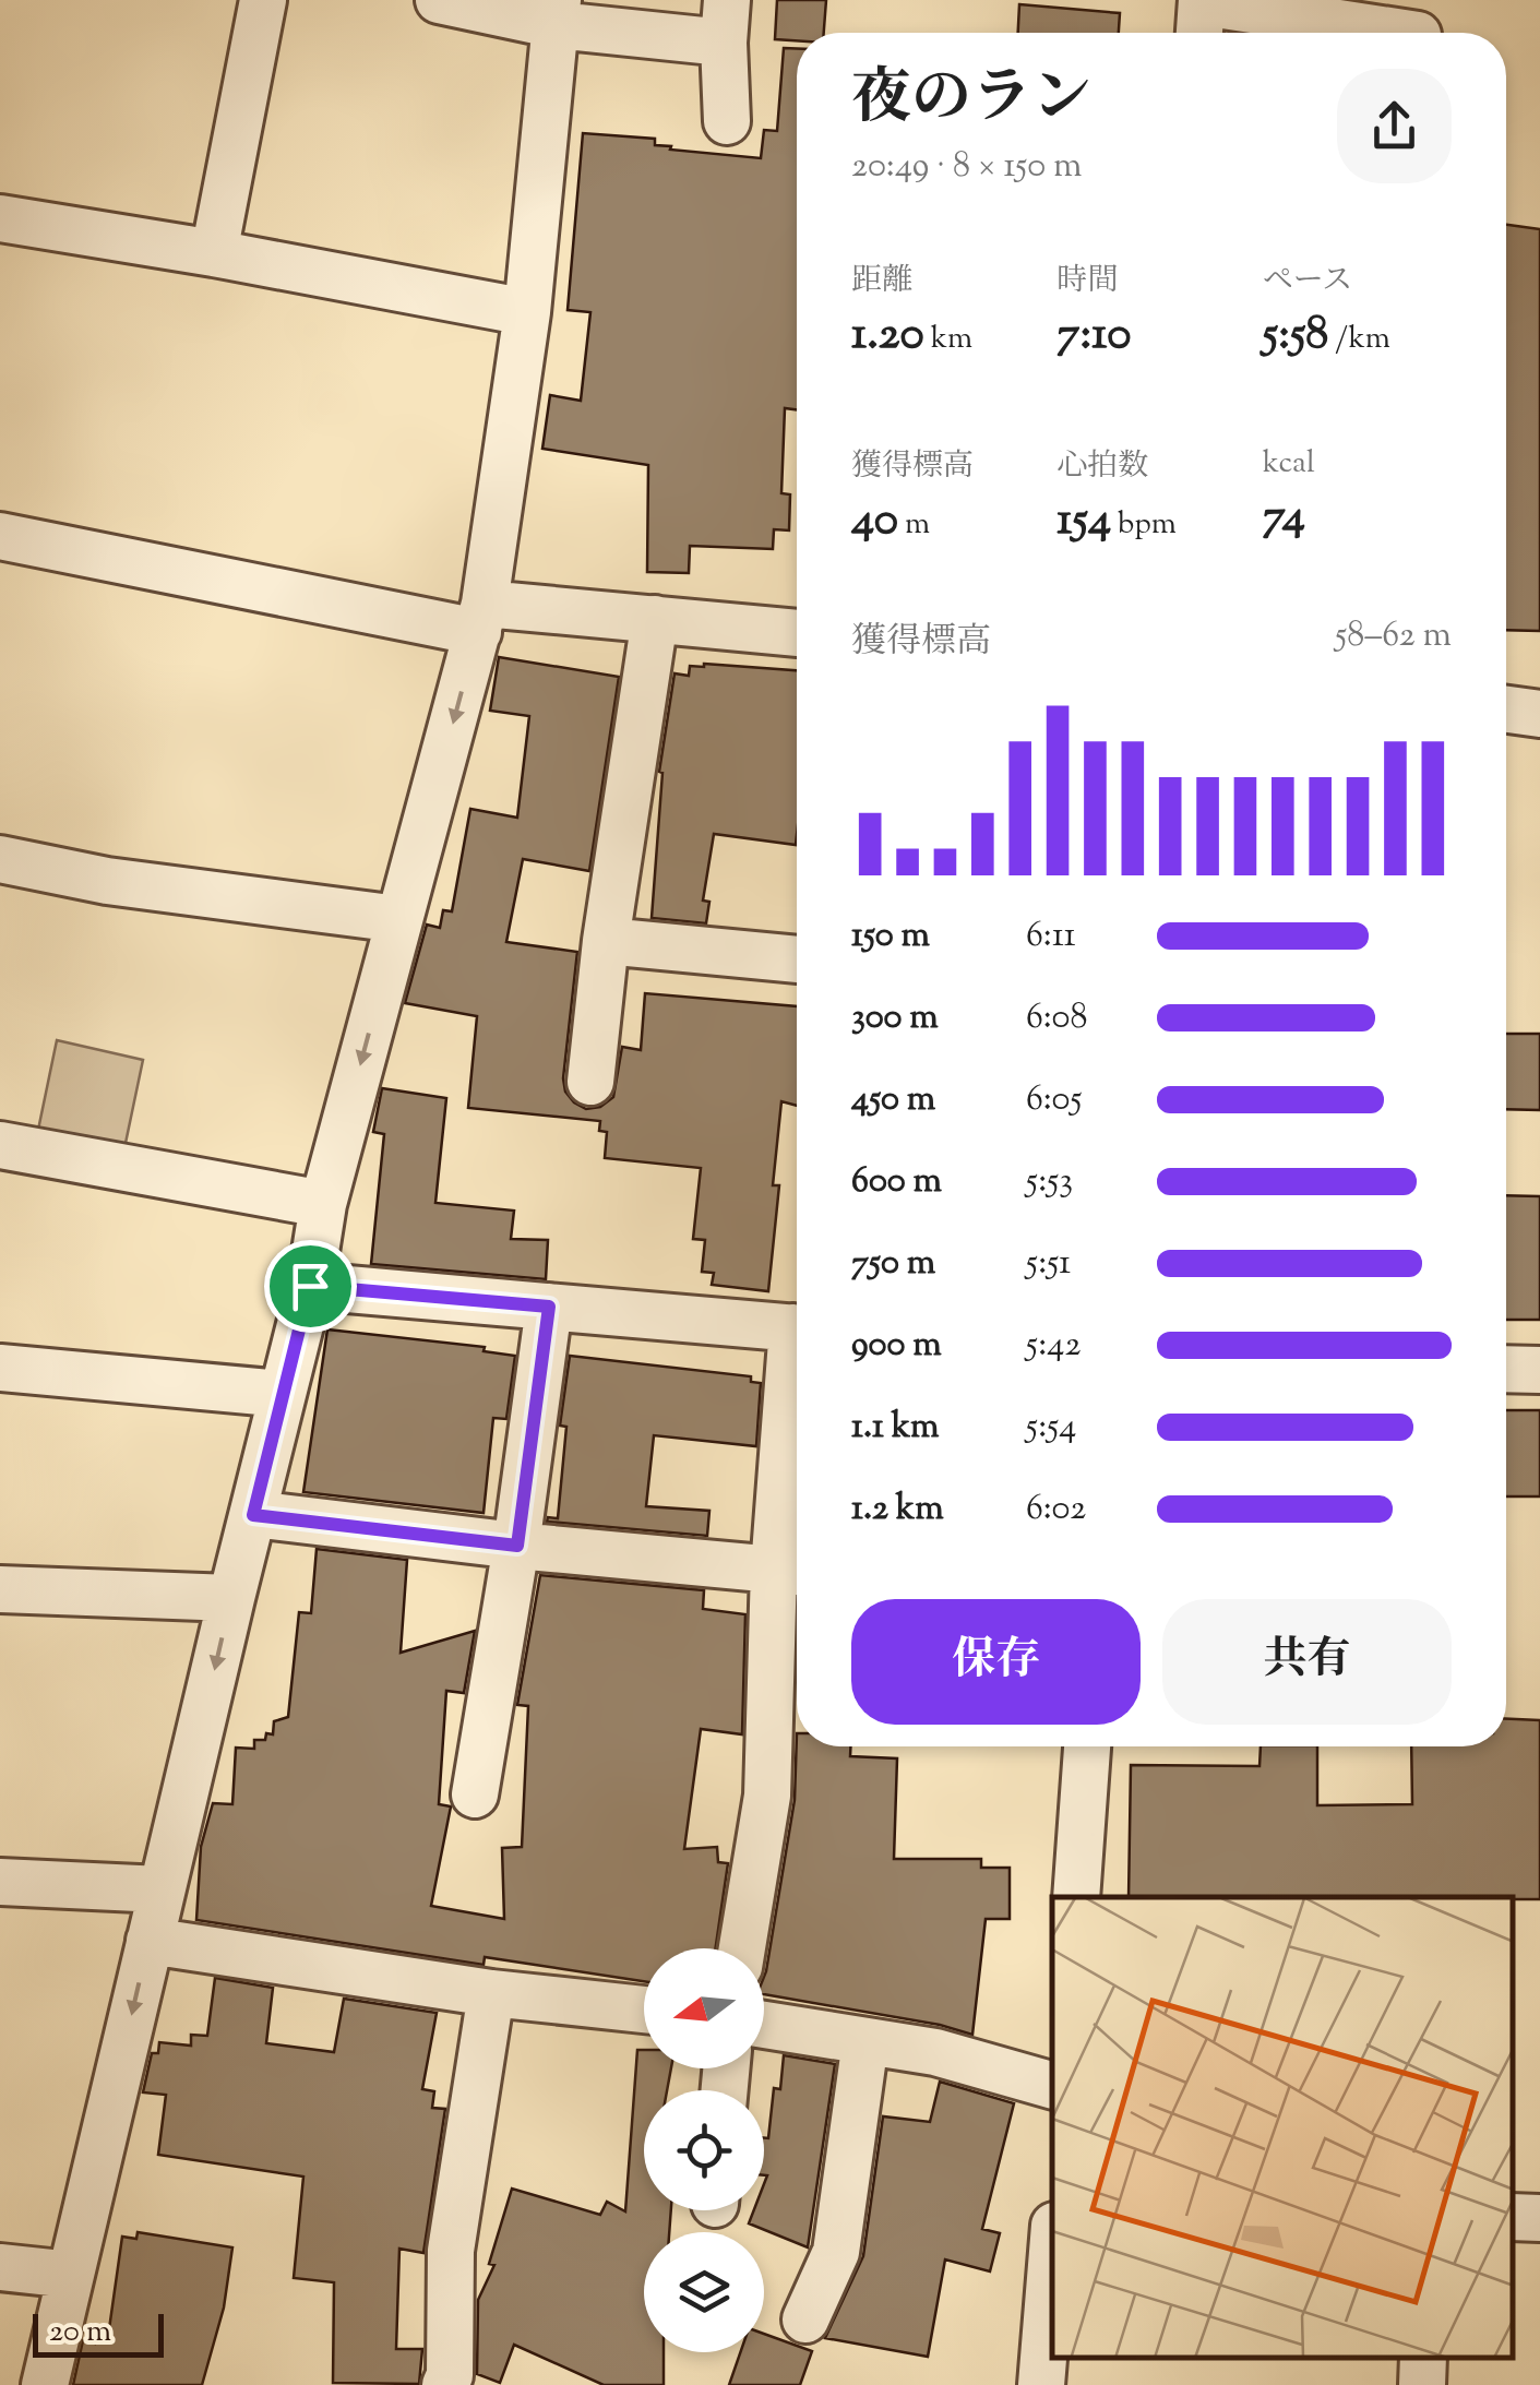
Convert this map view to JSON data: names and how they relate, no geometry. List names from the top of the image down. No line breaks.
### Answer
{"scale_bar":"20 m","north":"left","page":{"heading":["夜のラン","20:49 · 8 × 150 m"],"stats":[["距離","1.20 km"],["時間","7:10"],["ペース","5:58 /km"],["獲得標高","40 m"],["心拍数","154 bpm"],["kcal","74"]],"chart":["獲得標高","58–62 m"],"list":[{"name":"150 m","note":"6:11"},{"name":"300 m","note":"6:08"},{"name":"450 m","note":"6:05"},{"name":"600 m","note":"5:53"},{"name":"750 m","note":"5:51"},{"name":"900 m","note":"5:42"},{"name":"1.1 km","note":"5:54"},{"name":"1.2 km","note":"6:02"}],"buttons":["保存","共有"],"scale":"20 m"}}
